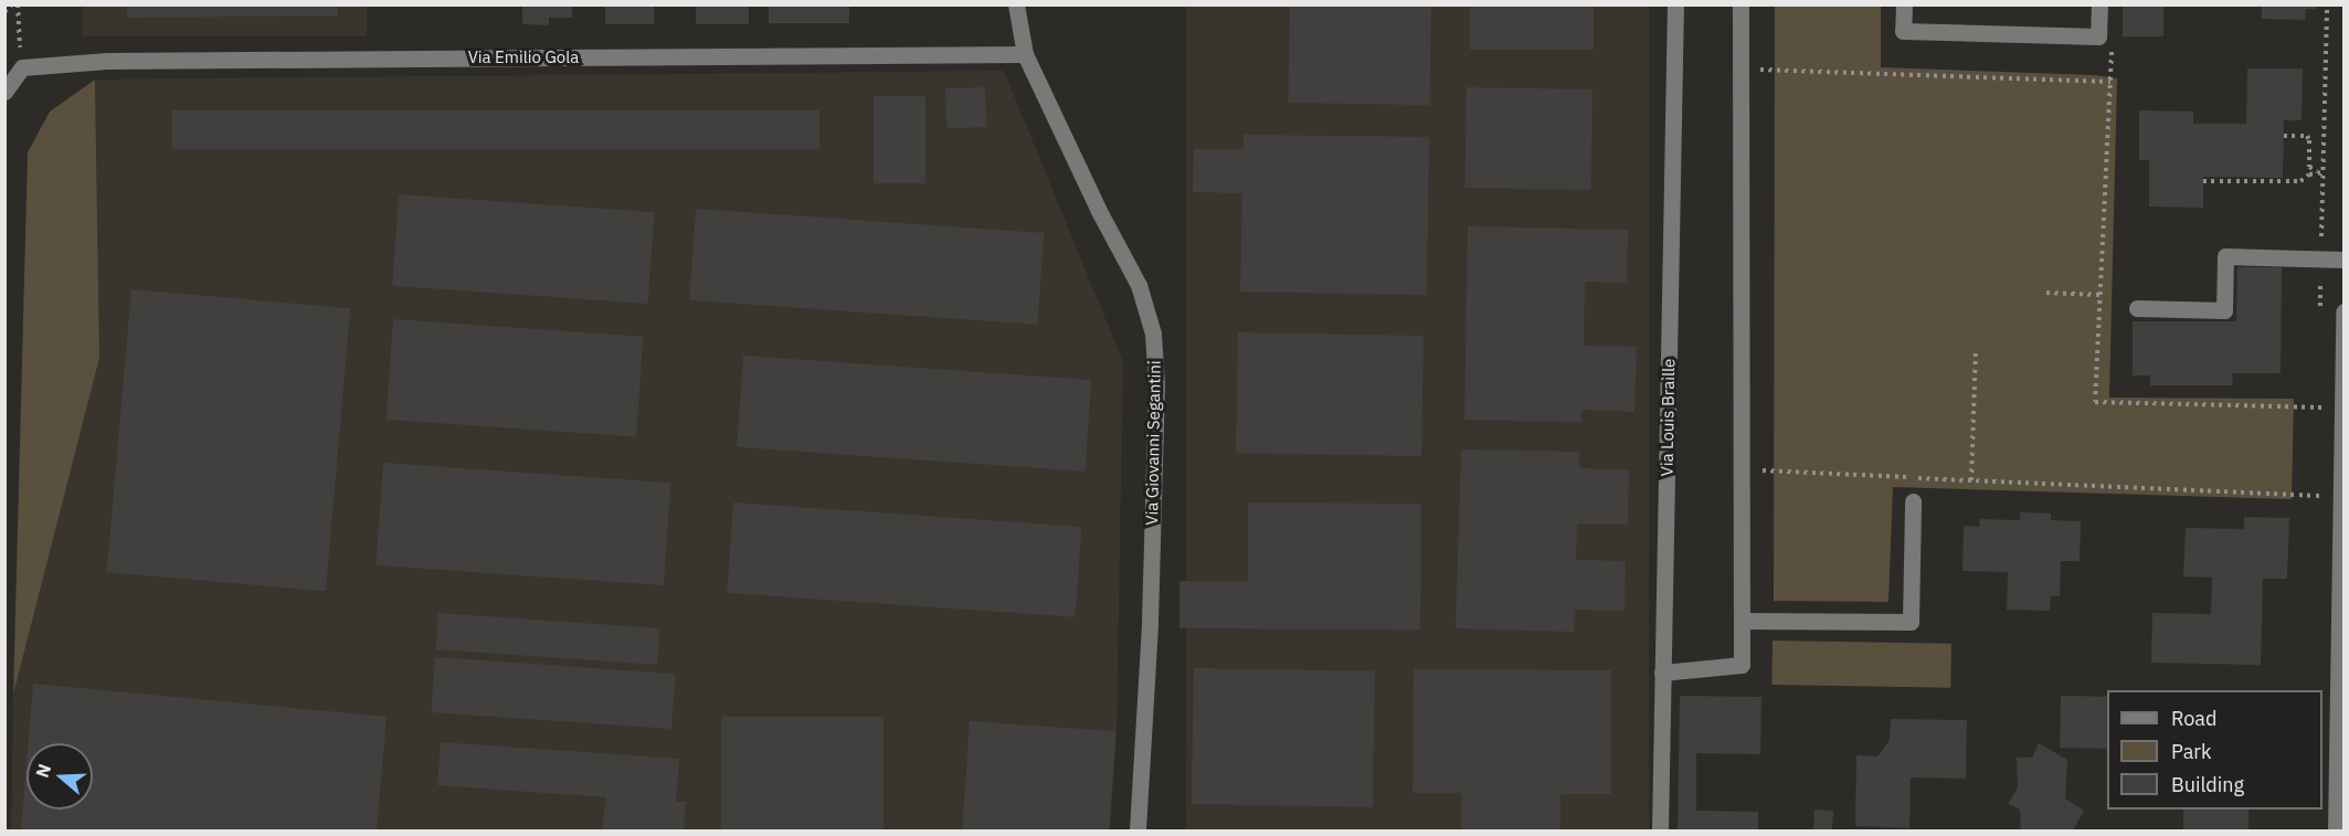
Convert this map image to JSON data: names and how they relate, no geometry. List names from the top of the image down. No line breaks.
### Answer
{"streets":{"street":["Via Emilio Gola","Via Louis Braille","Via Giovanni Segantini"]},"crossings":[["Via Emilio Gola","Via Giovanni Segantini"]],"legend":["Road","Park","Building"],"north":"left"}
